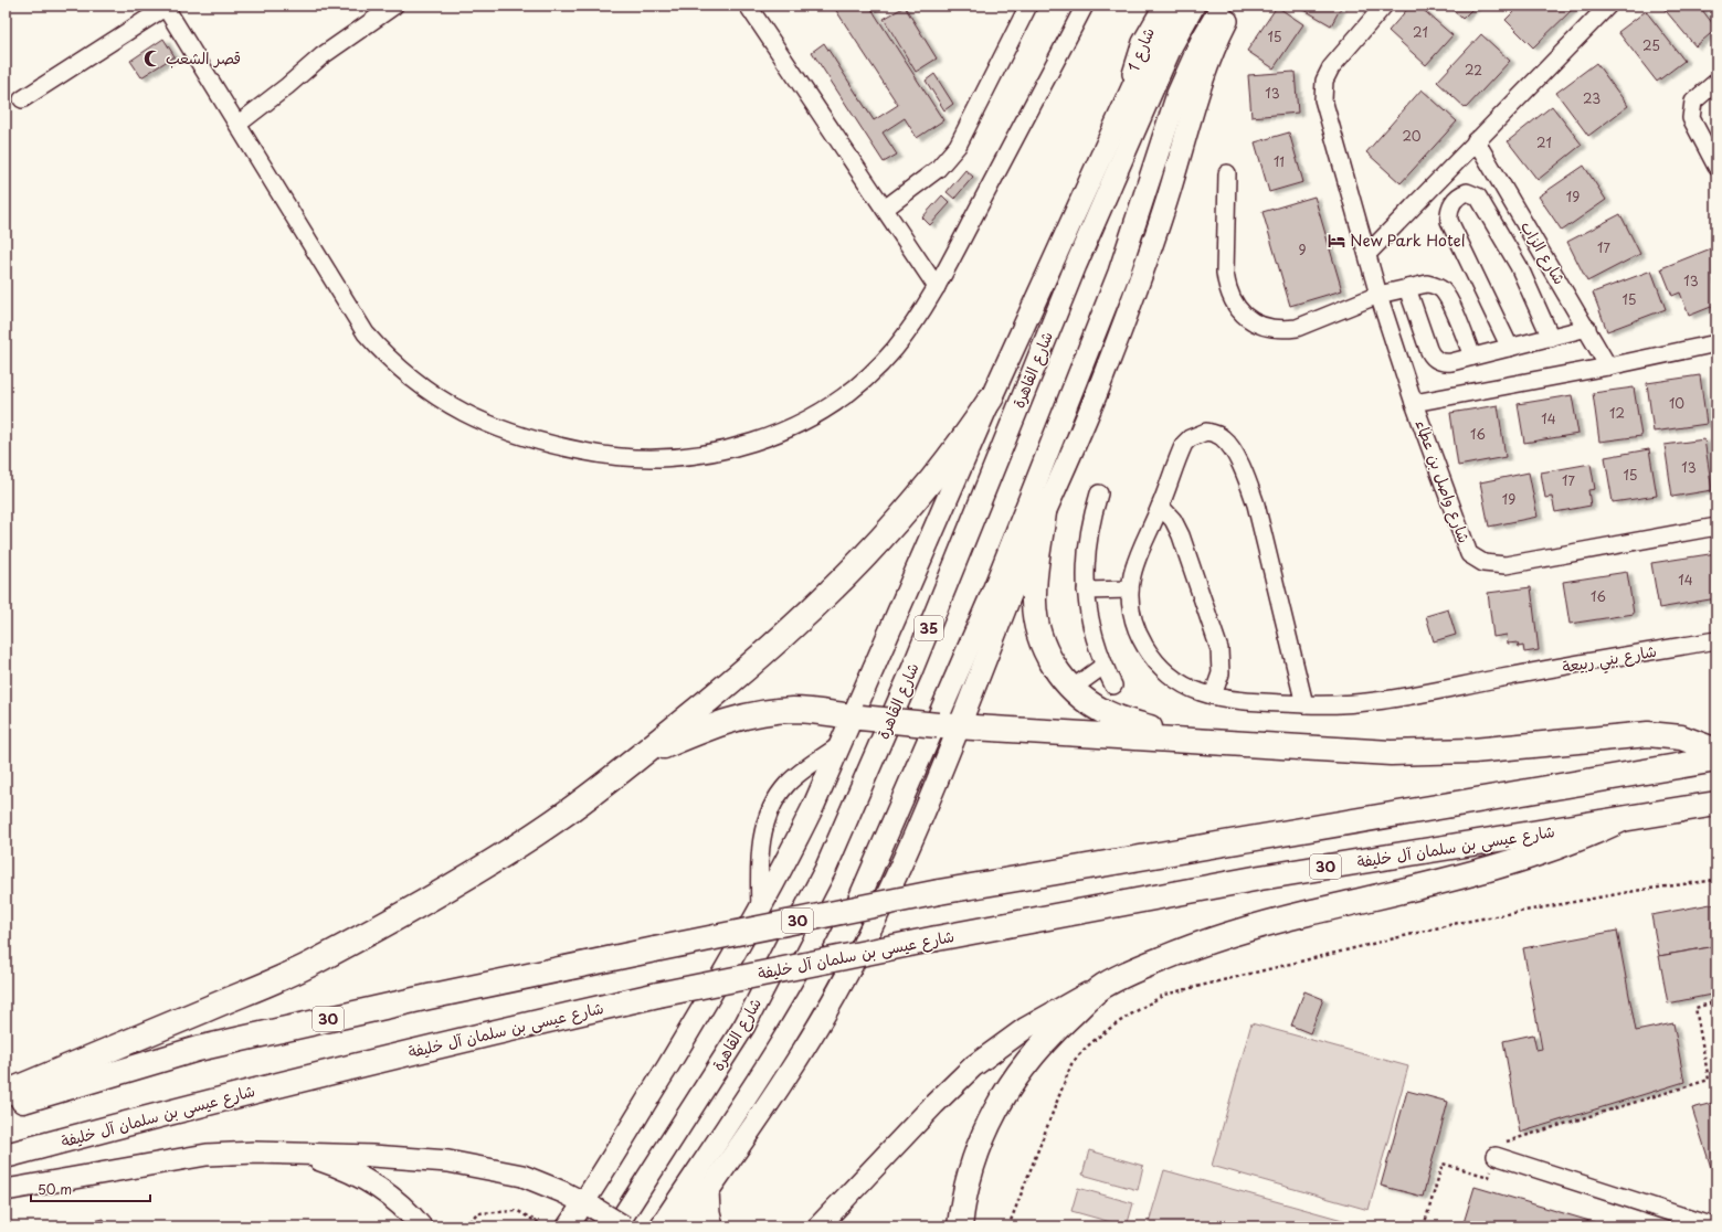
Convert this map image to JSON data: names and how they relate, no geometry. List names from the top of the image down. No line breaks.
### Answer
{"streets":{"highway":["شارع عيسى بن سلمان آل خليفة","30"],"main road":["شارع القاهرة","35"],"street":["شارع 1","شارع الزاب","شارع واصل بن عطاء","شارع بني ربيعة"]},"places":{"mosque":["قصر الشعب"],"hotel":["New Park Hotel"]},"house_numbers":["21","15","25","22","13","23","20","21","11","19","17","9","13","15","10","12","14","16","13","15","17","19","14","16"],"scale_bar":"50 m"}
